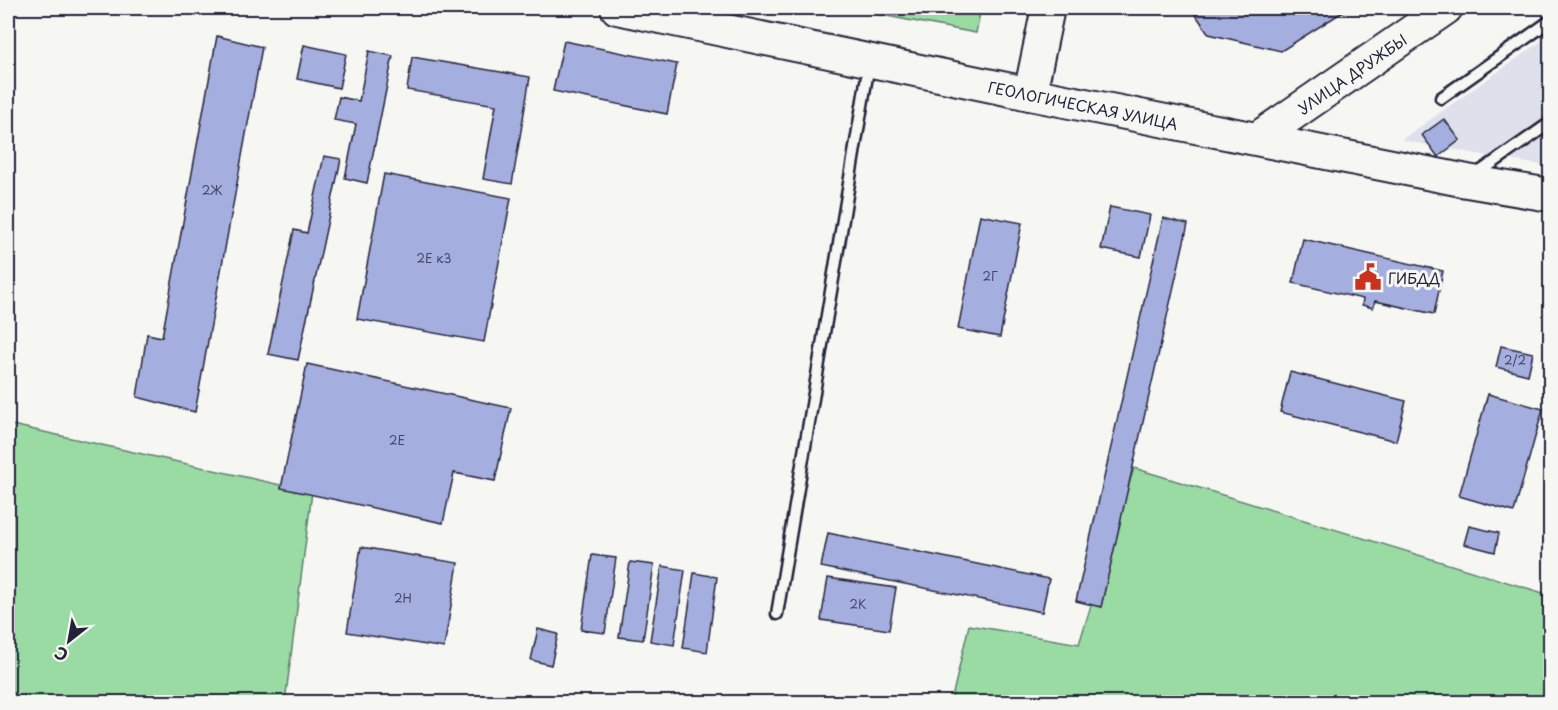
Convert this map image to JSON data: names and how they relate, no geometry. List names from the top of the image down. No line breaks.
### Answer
{"streets":{"main road":["УЛИЦА ДРУЖБЫ","ГЕОЛОГИЧЕСКАЯ УЛИЦА"]},"crossings":[["УЛИЦА ДРУЖБЫ","ГЕОЛОГИЧЕСКАЯ УЛИЦА"]],"places":{"public building":["ГИБДД"]},"house_numbers":["2Ж","2Е к3","2Г","2/2","2Е","2Н","2К"],"north":"bottom left"}
